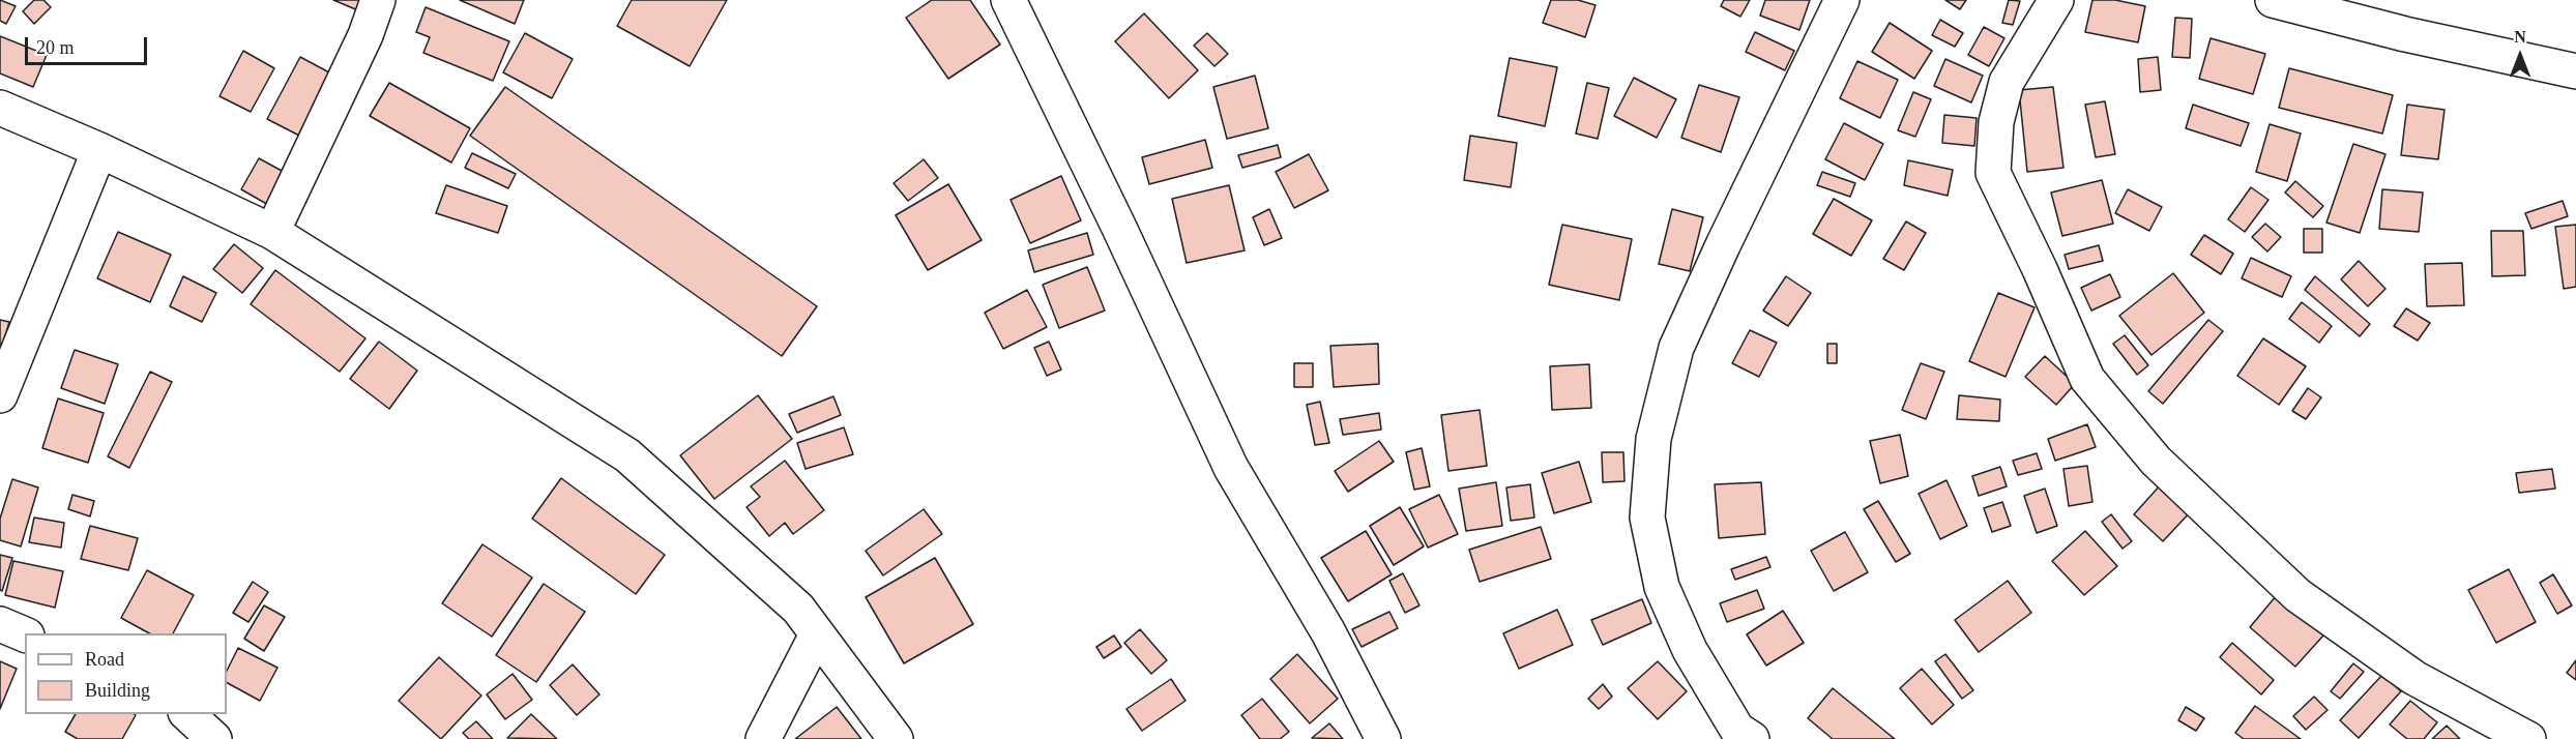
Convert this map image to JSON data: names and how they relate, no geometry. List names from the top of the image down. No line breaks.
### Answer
{"legend":["Road","Building"],"scale_bar":"20 m","north":"top"}
